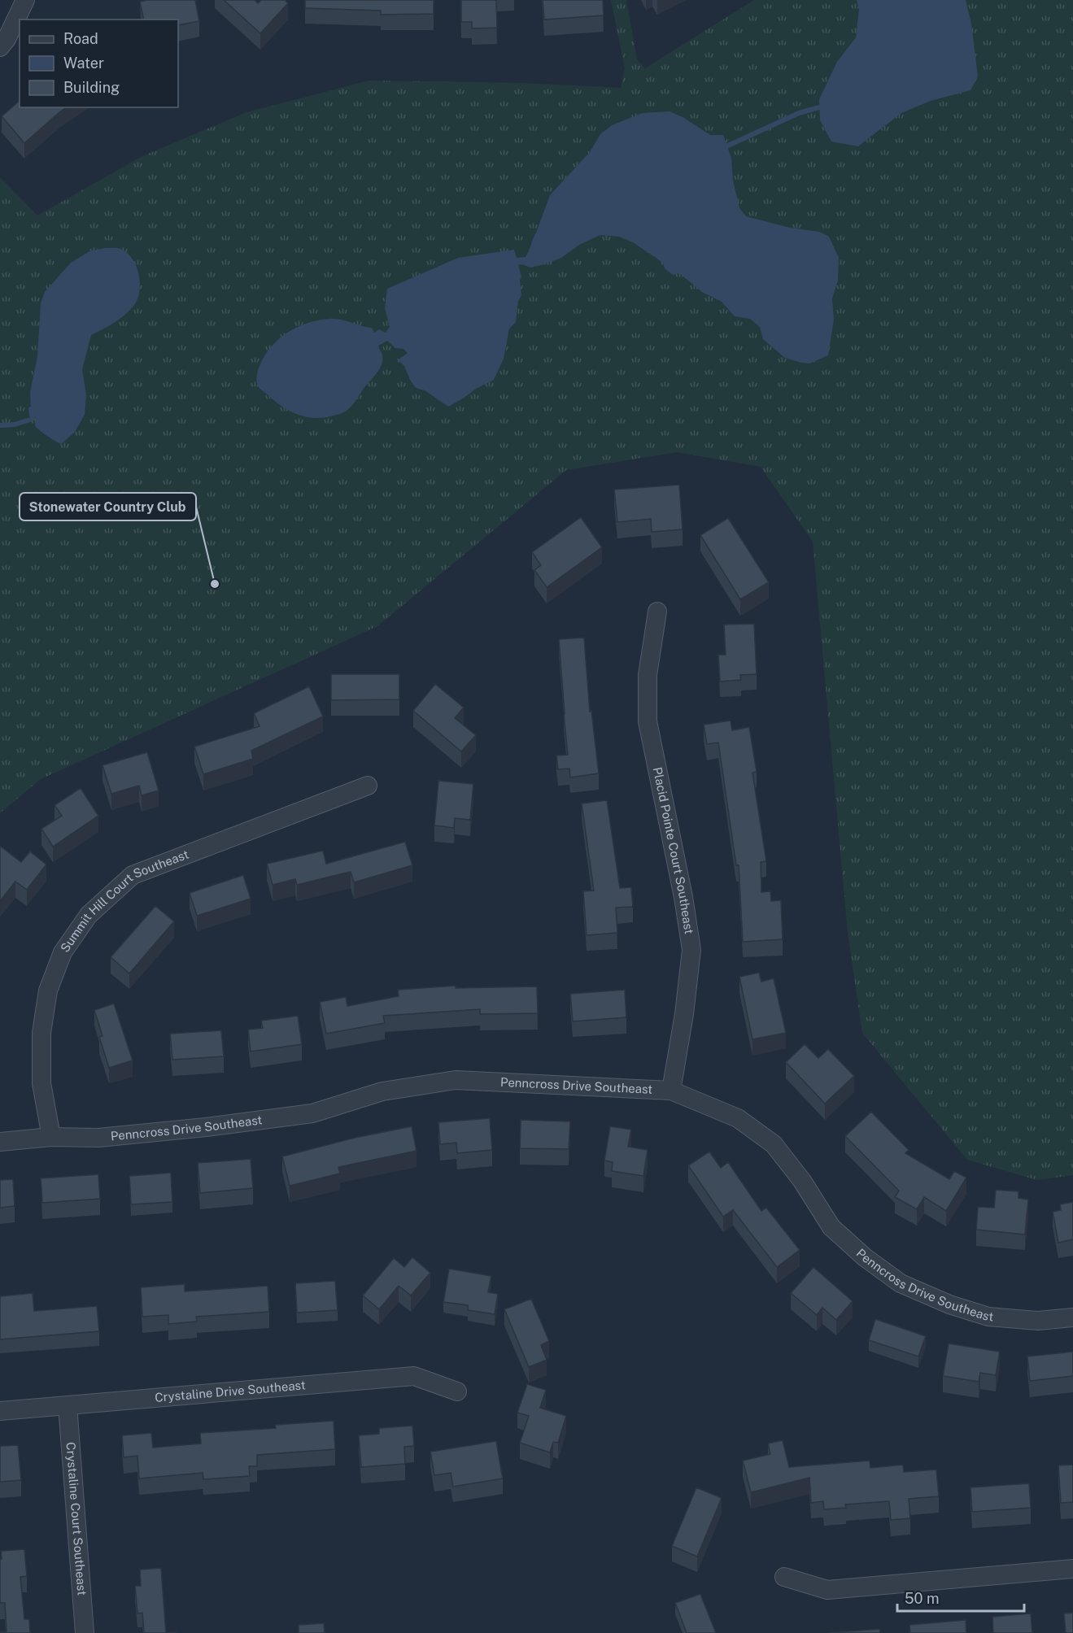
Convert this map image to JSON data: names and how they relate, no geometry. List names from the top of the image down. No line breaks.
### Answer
{"streets":{"street":["Placid Pointe Court Southeast","Summit Hill Court Southeast","Penncross Drive Southeast","Crystaline Drive Southeast","Crystaline Court Southeast"]},"crossings":[["Placid Pointe Court Southeast","Penncross Drive Southeast"],["Summit Hill Court Southeast","Penncross Drive Southeast"],["Crystaline Drive Southeast","Crystaline Court Southeast"]],"places":["Stonewater Country Club"],"legend":["Road","Water","Building"],"scale_bar":"50 m"}
